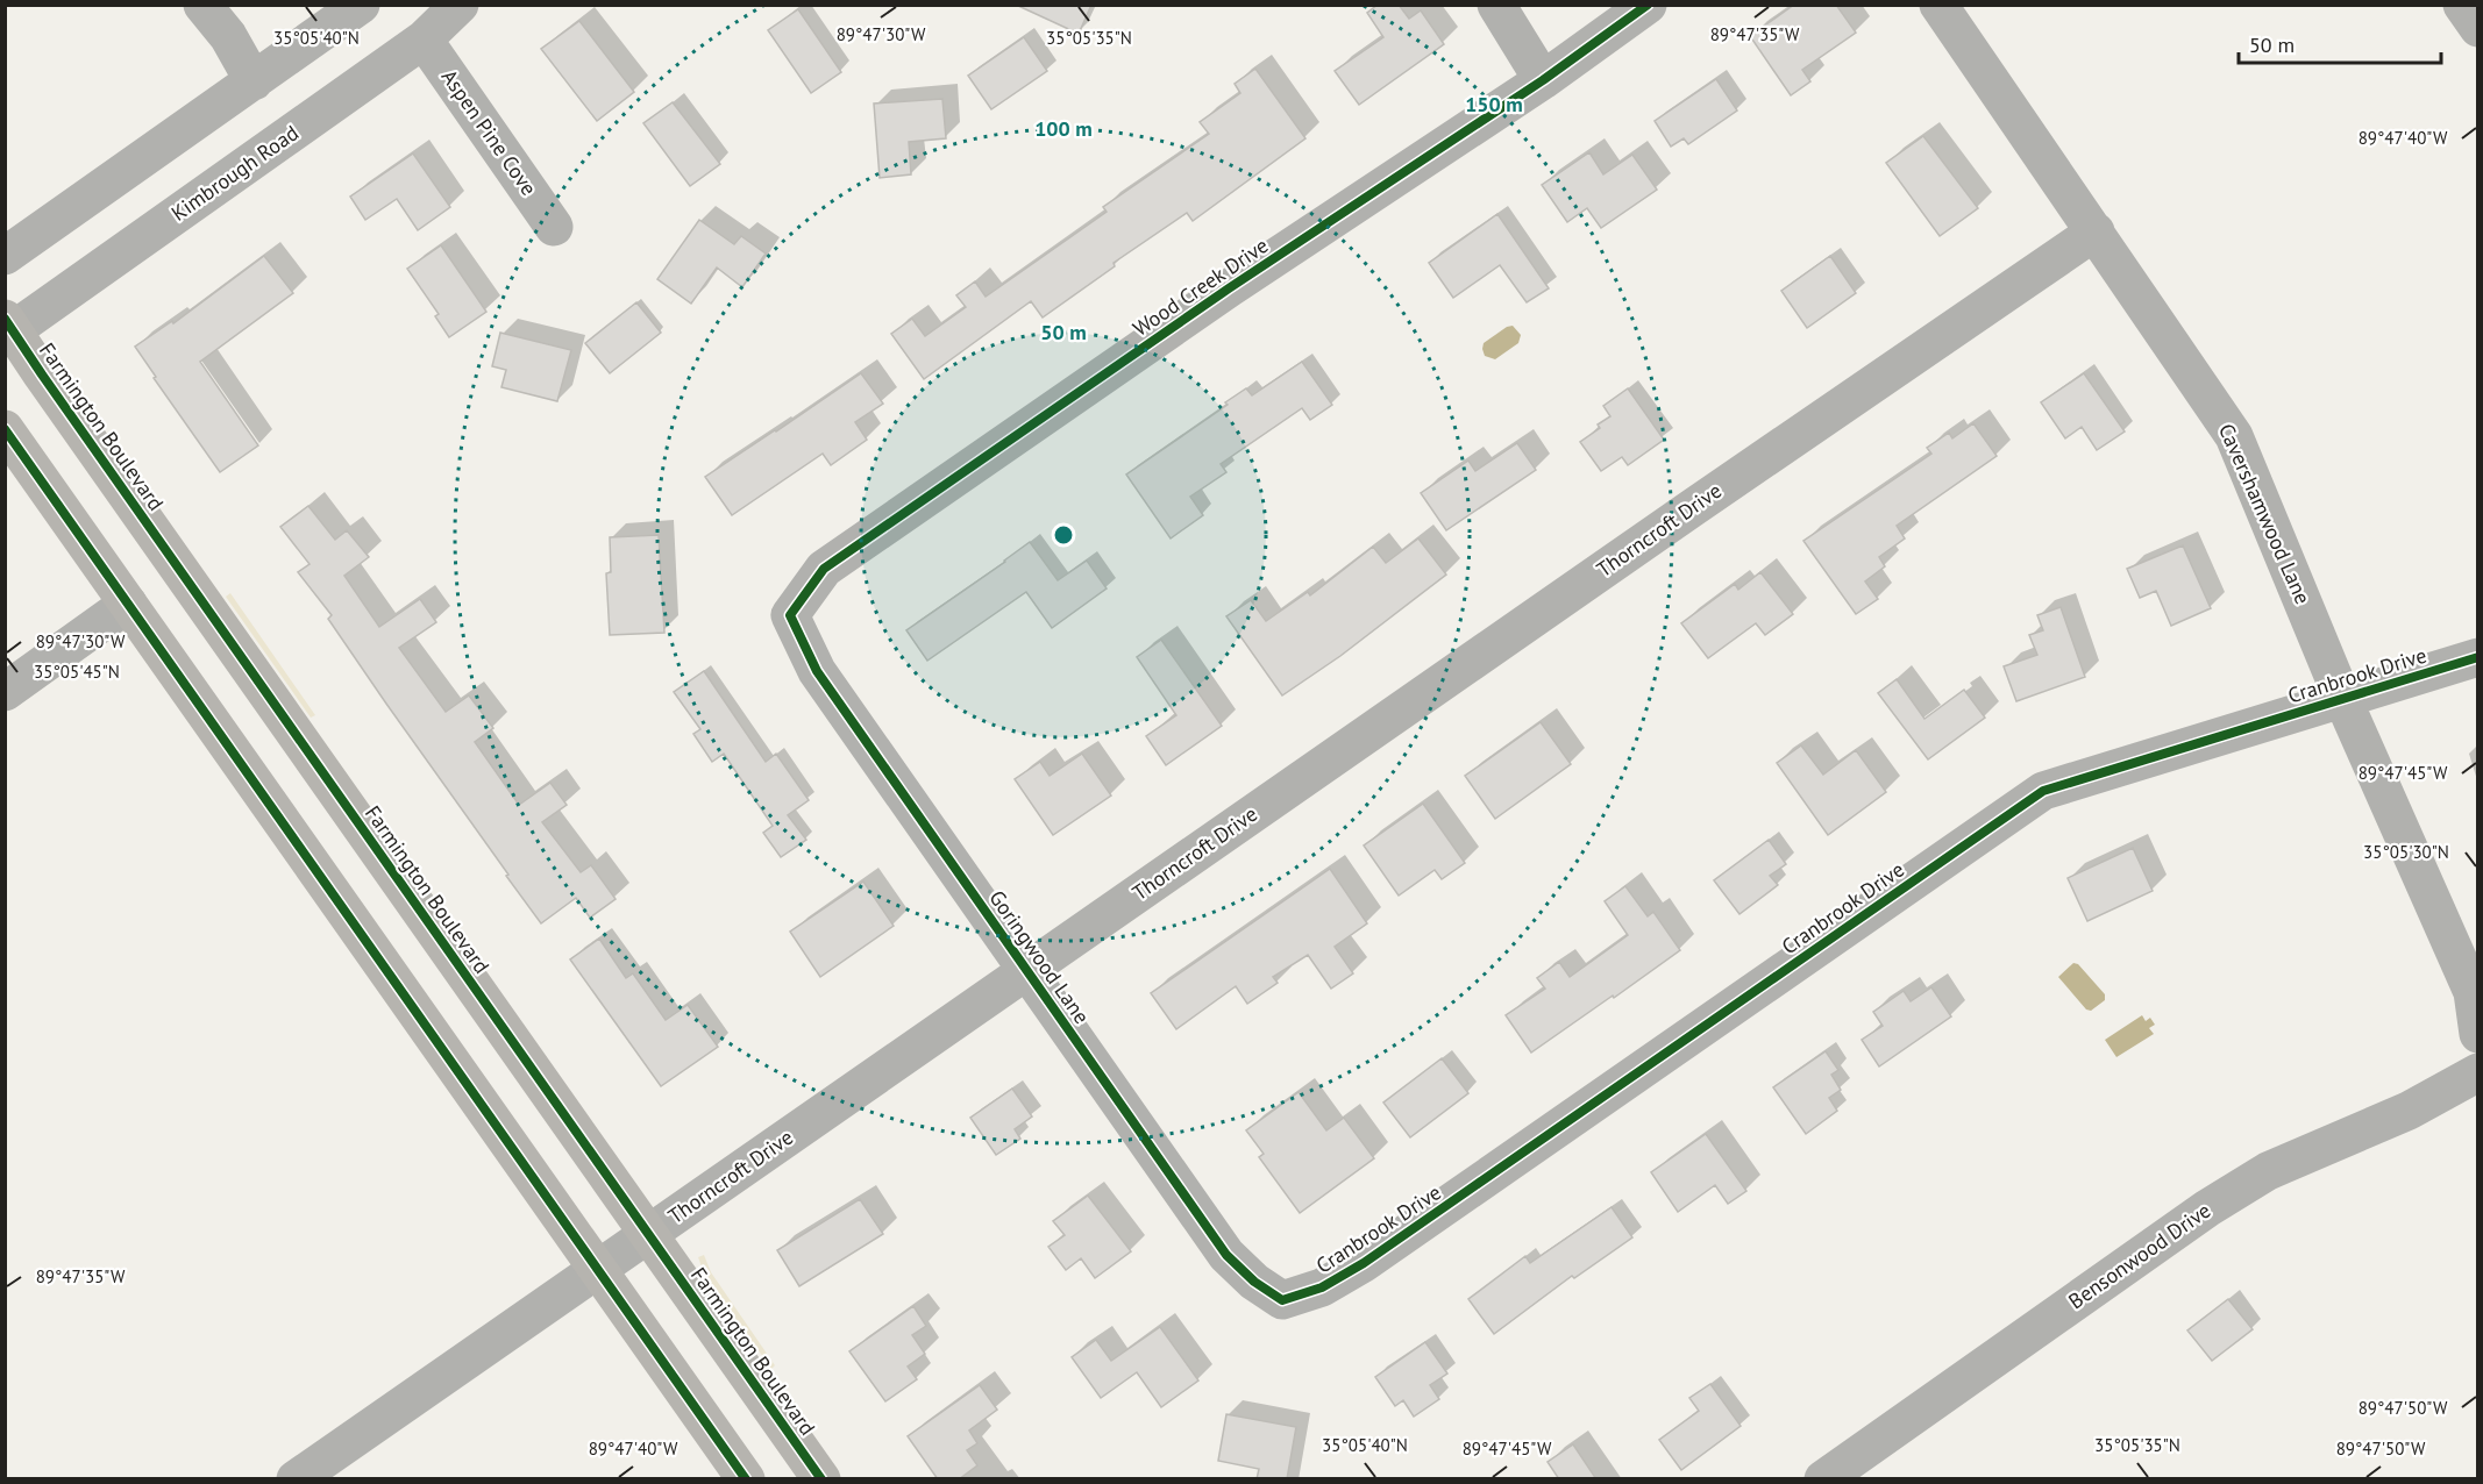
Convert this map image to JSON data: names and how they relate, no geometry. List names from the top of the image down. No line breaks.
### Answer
{"streets":{"main road":["Farmington Boulevard"],"street":["Aspen Pine Cove","Kimbrough Road","Wood Creek Drive","Cavershamwood Lane","Thorncroft Drive","Cranbrook Drive","Goringwood Lane","Bensonwood Drive"]},"crossings":[["Aspen Pine Cove","Kimbrough Road"],["Kimbrough Road","Farmington Boulevard"],["Wood Creek Drive","Goringwood Lane"],["Farmington Boulevard","Thorncroft Drive"],["Cavershamwood Lane","Thorncroft Drive"],["Cavershamwood Lane","Cranbrook Drive"],["Thorncroft Drive","Goringwood Lane"],["Cranbrook Drive","Goringwood Lane"]],"scale_bar":"50 m","coordinates":["89°47'30\"W","89°47'35\"W","35°05'40\"N","35°05'35\"N","89°47'40\"W","35°05'45\"N","89°47'45\"W","35°05'30\"N","89°47'50\"W"],"rings":["150 m","100 m","50 m"]}
